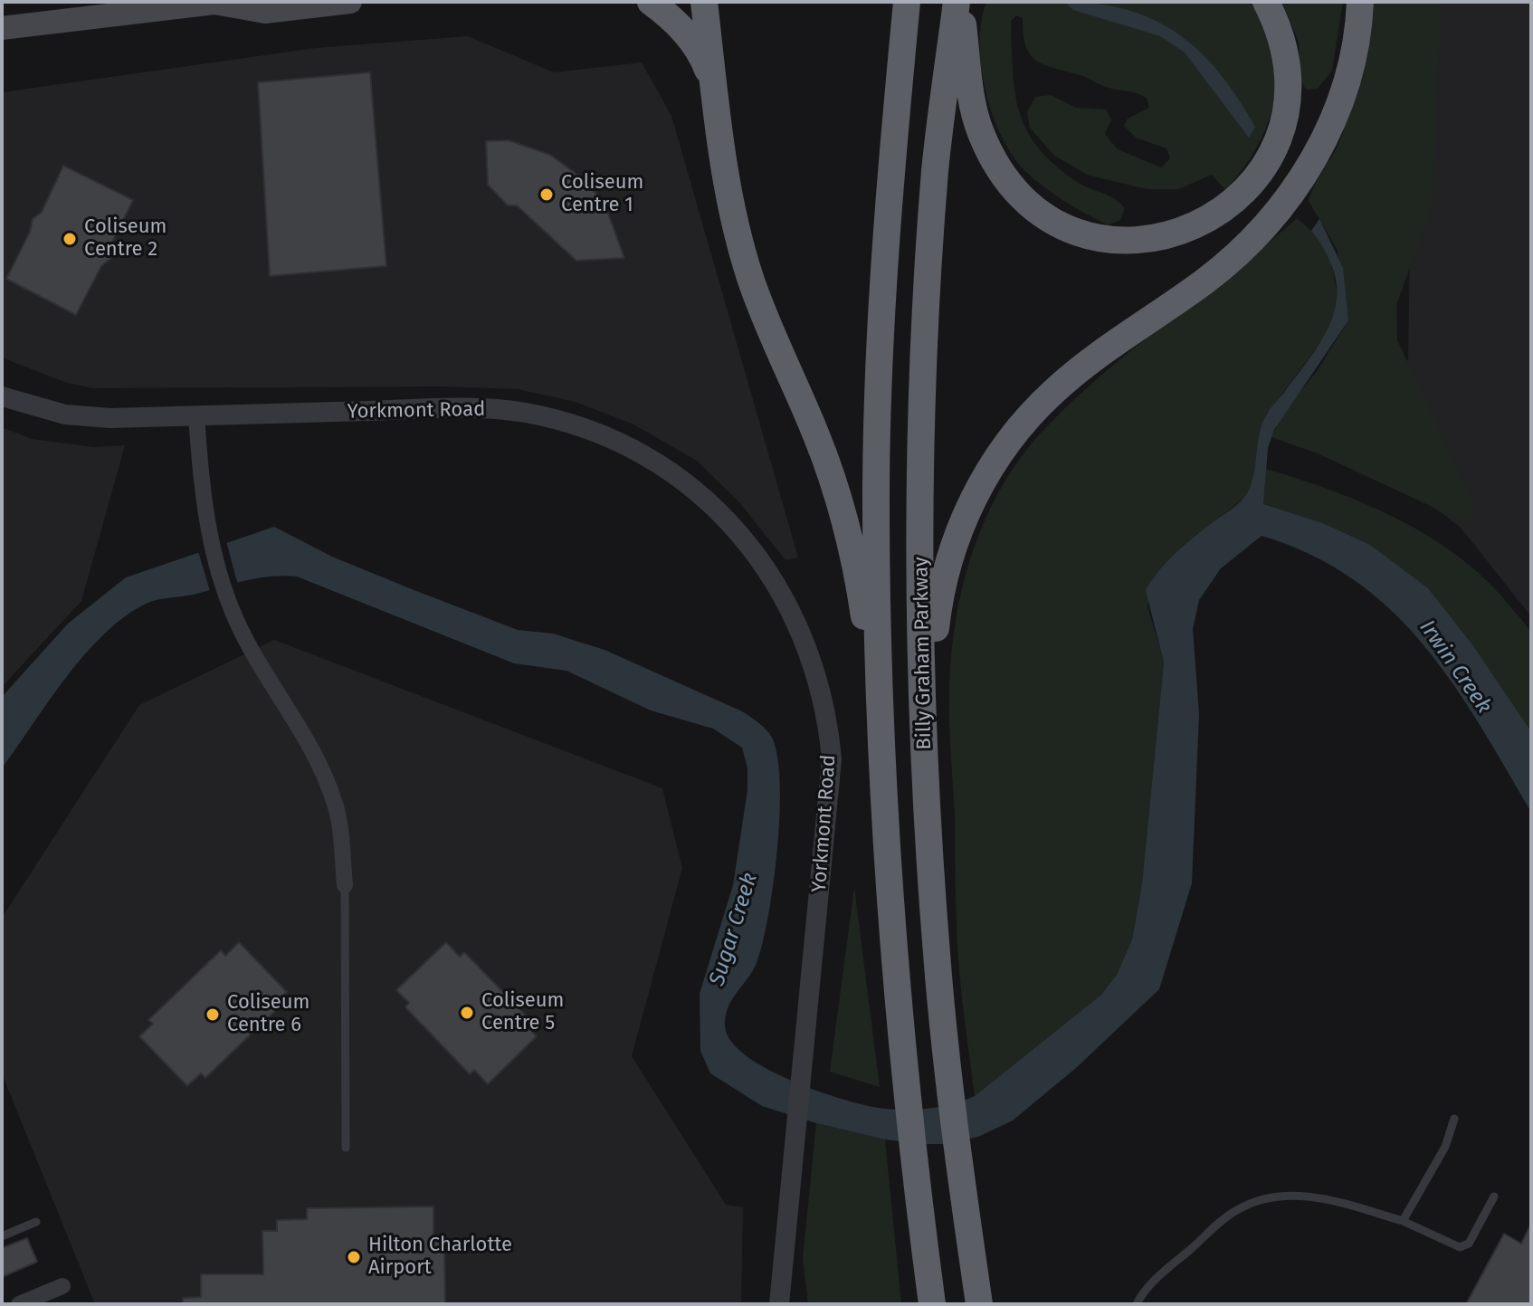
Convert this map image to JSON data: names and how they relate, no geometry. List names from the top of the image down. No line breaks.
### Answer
{"streets":{"highway":["Billy Graham Parkway"],"street":["Yorkmont Road"]},"water":["Irwin Creek","Sugar Creek"],"places":["Coliseum Centre 1","Coliseum Centre 2","Coliseum Centre 5","Coliseum Centre 6","Hilton Charlotte Airport"]}
